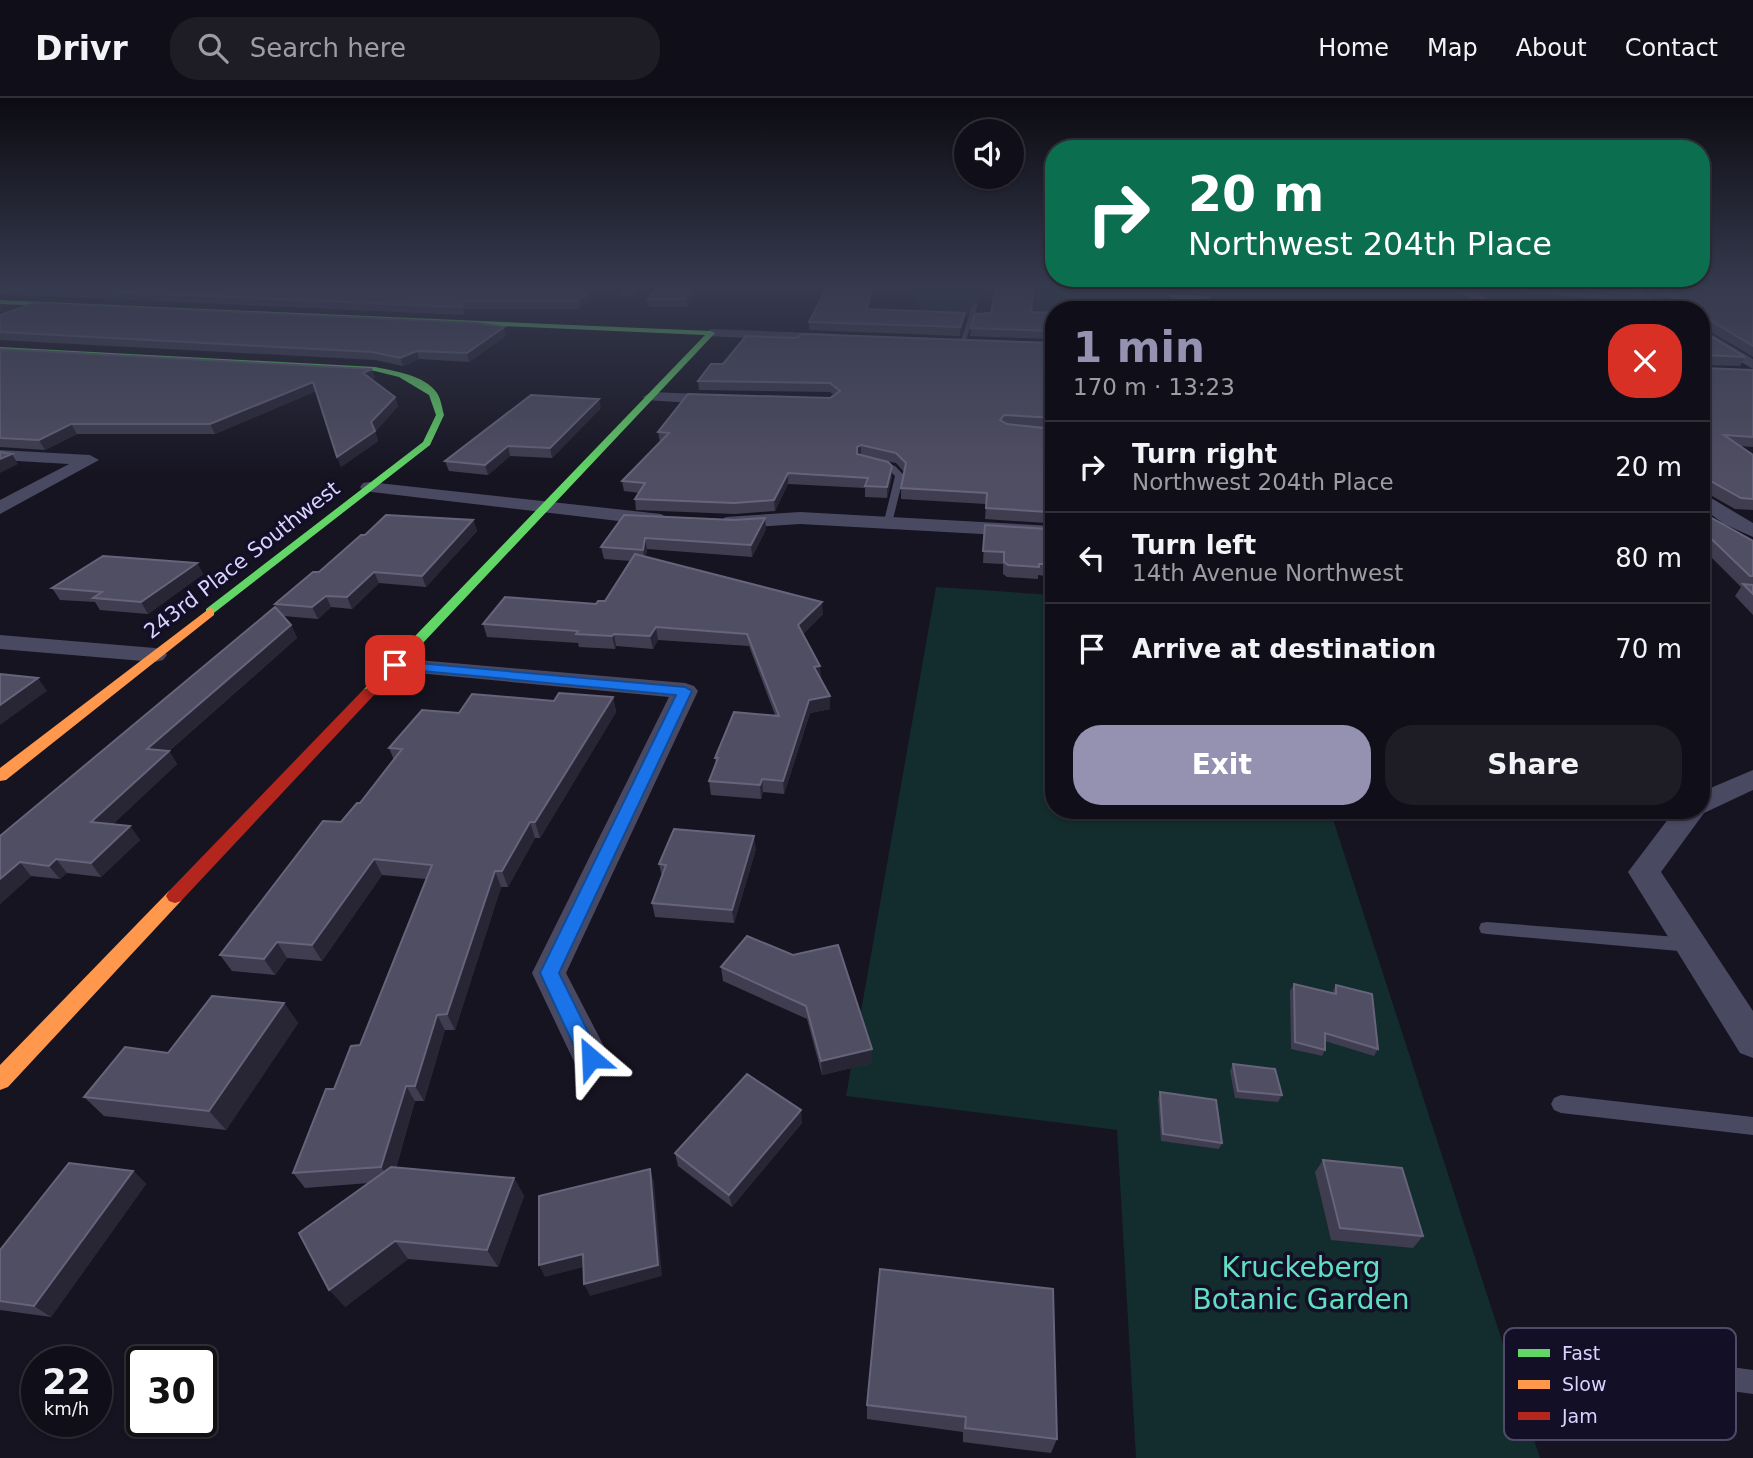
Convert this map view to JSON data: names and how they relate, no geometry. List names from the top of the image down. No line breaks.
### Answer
{"streets":{"street":["243rd Place Southwest"]},"parks":["Kruckeberg Botanic Garden"],"legend":["Fast","Slow","Jam"],"page":{"header":"Drivr","search":"Search here","nav":["Home","Map","About","Contact"],"turn":["20 m","Northwest 204th Place"],"heading":["1 min","170 m · 13:23"],"list":[{"name":"Turn right","note":"Northwest 204th Place","value":"20 m"},{"name":"Turn left","note":"14th Avenue Northwest","value":"80 m"},{"name":"Arrive at destination","value":"70 m"}],"buttons":["Exit","Share"],"speed":"22 km/h","limit":"30"}}
